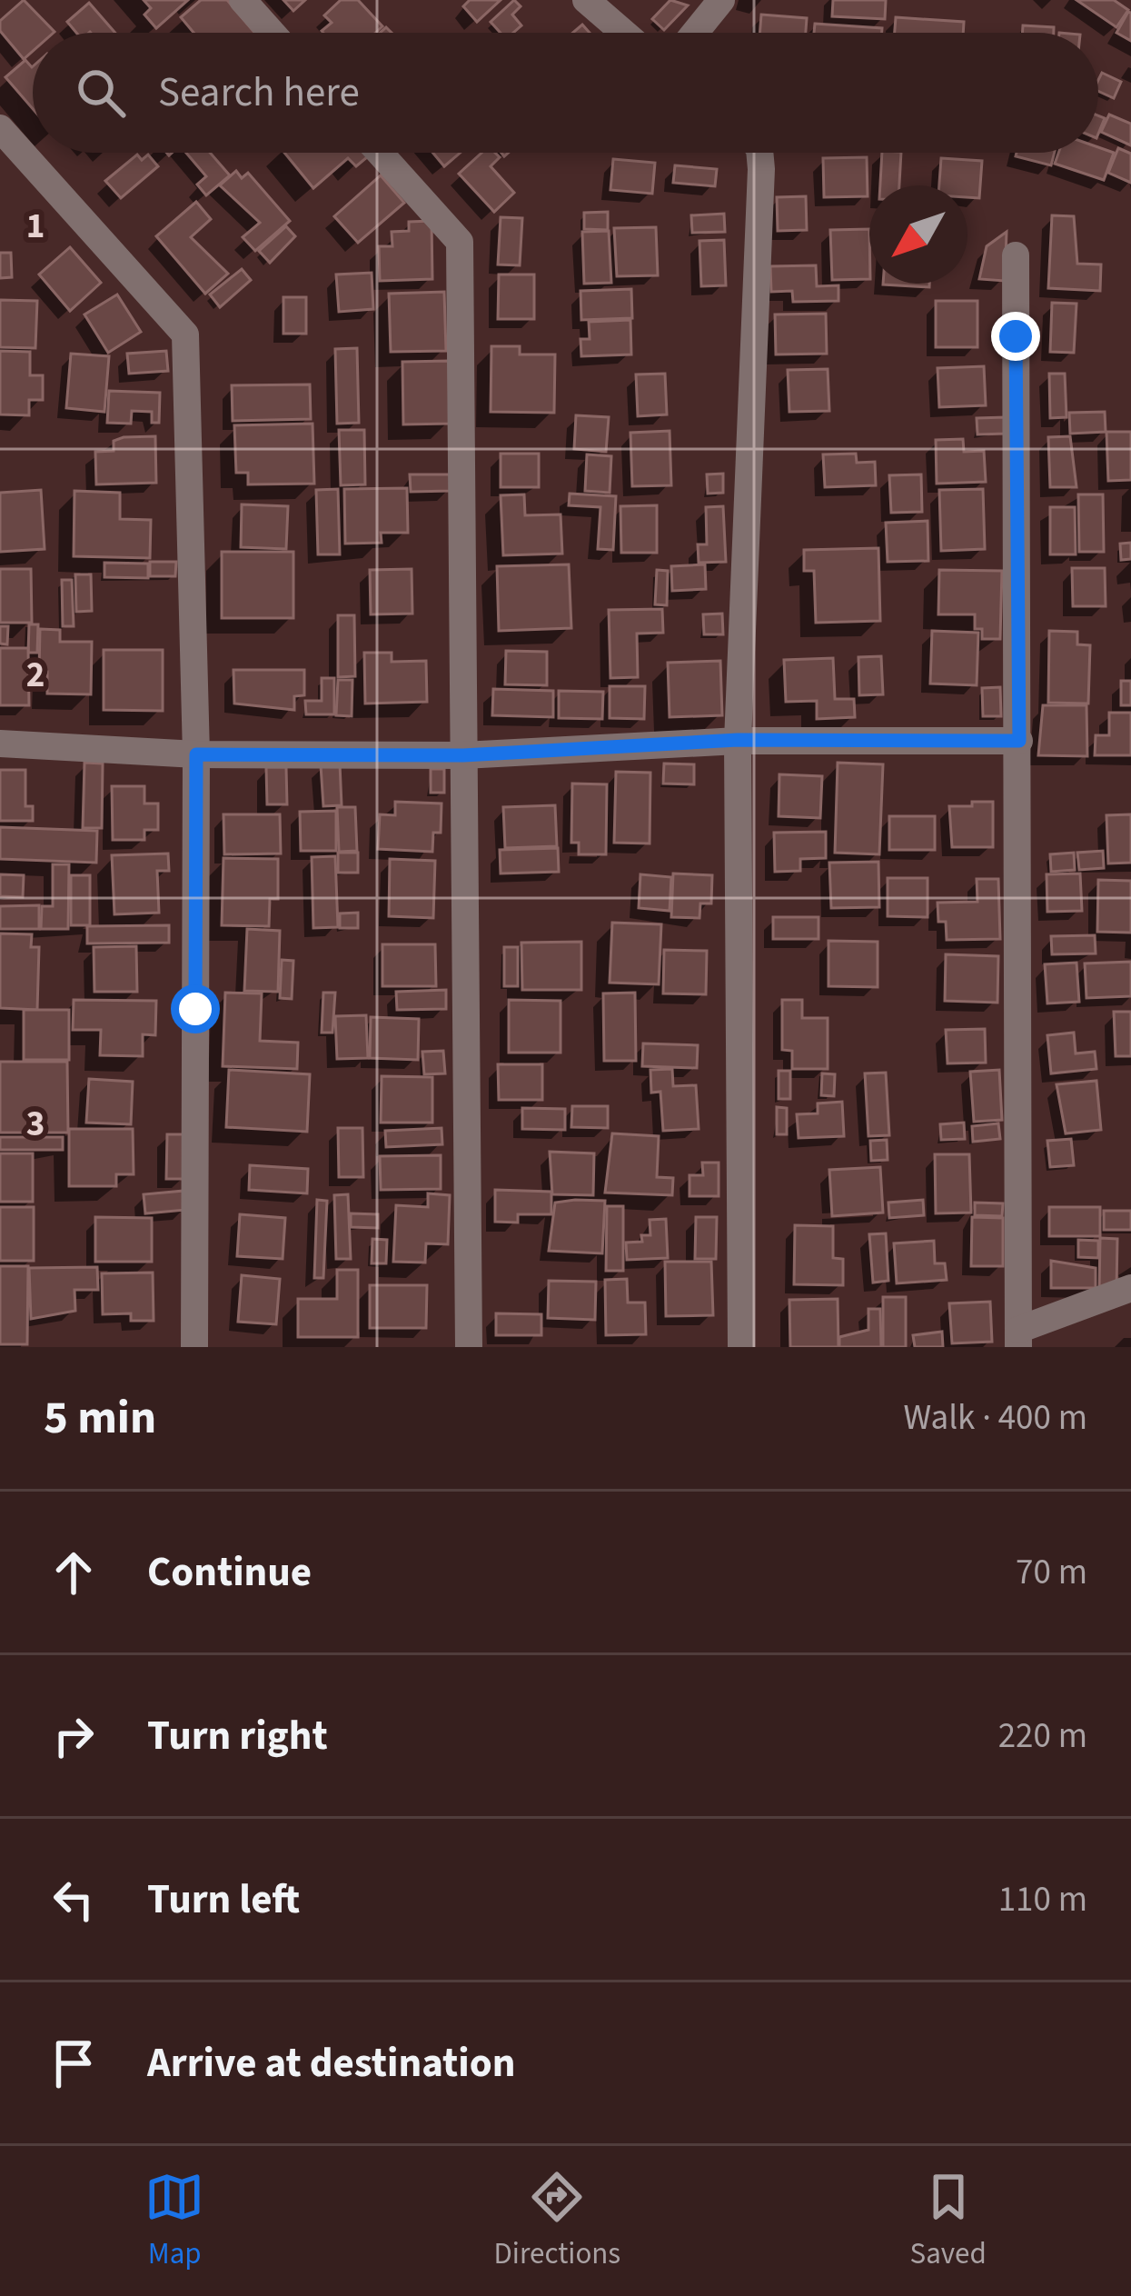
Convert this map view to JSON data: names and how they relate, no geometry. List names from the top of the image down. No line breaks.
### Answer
{"north":"bottom left","page":{"search":"Search here","heading":["5 min","Walk · 400 m"],"list":[["Continue","70 m"],["Turn right","220 m"],["Turn left","110 m"],"Arrive at destination"],"nav":["Map","Directions","Saved"]},"grid":{"rows":["1","2","3"]}}
